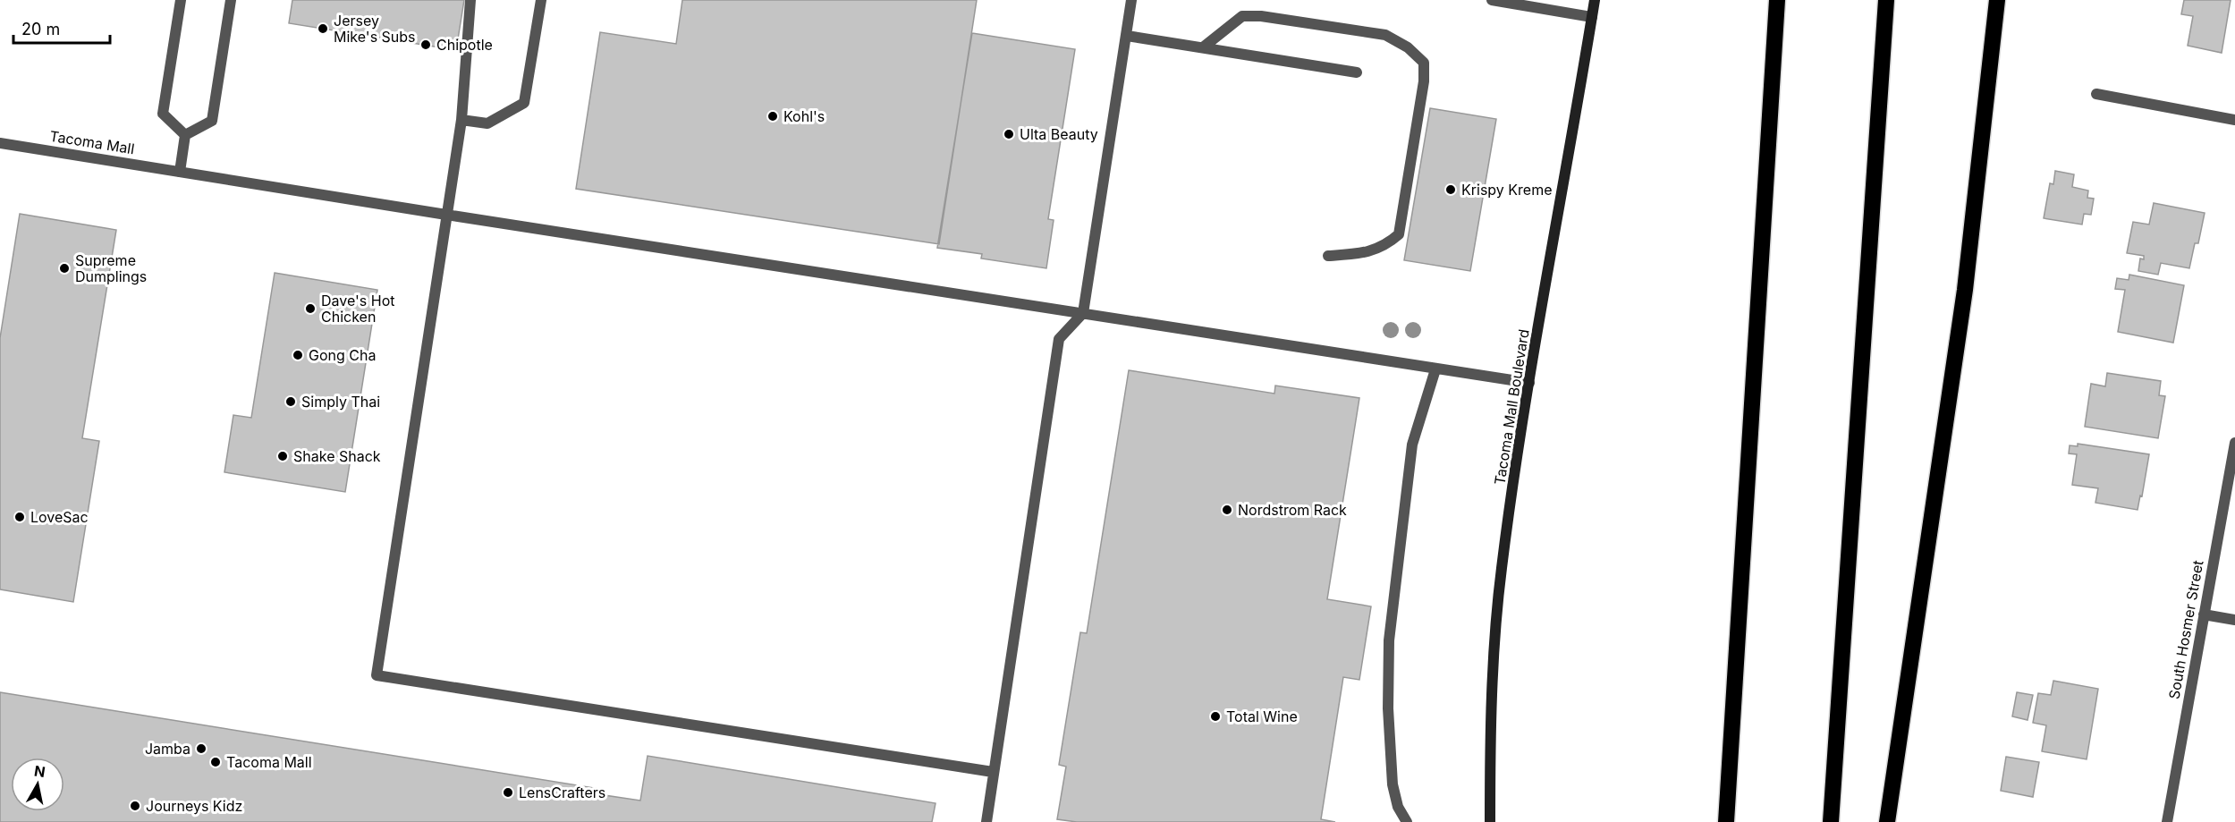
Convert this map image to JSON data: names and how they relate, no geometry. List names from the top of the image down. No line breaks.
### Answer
{"streets":{"street":["Tacoma Mall","Tacoma Mall Boulevard","South Hosmer Street"]},"crossings":[["Tacoma Mall","Tacoma Mall Boulevard"]],"places":["Jersey Mike's Subs","Chipotle","Kohl's","Ulta Beauty","Krispy Kreme","Supreme Dumplings","Dave's Hot Chicken","Gong Cha","Simply Thai","Shake Shack","Nordstrom Rack","LoveSac","Total Wine","Jamba","Tacoma Mall","LensCrafters","Journeys Kidz"],"scale_bar":"20 m","north":"top"}
